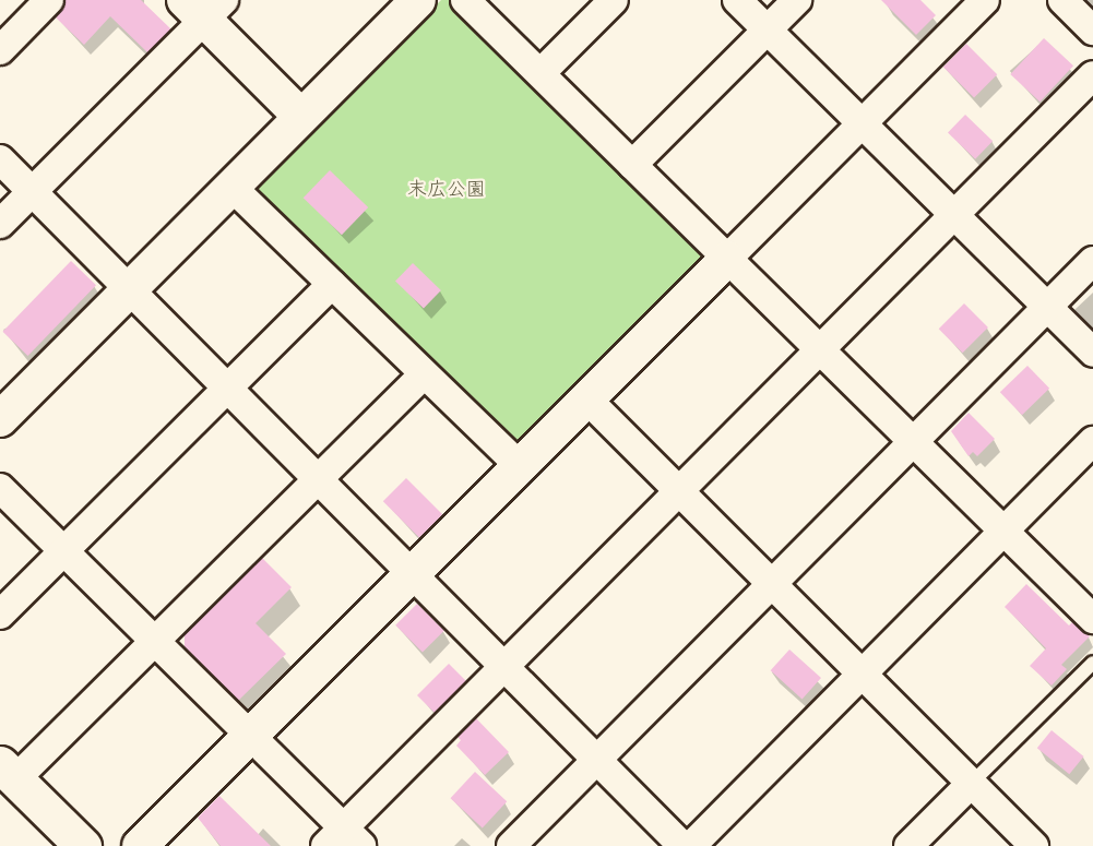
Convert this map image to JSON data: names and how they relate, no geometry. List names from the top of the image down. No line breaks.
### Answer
{"parks":["末広公園"]}
